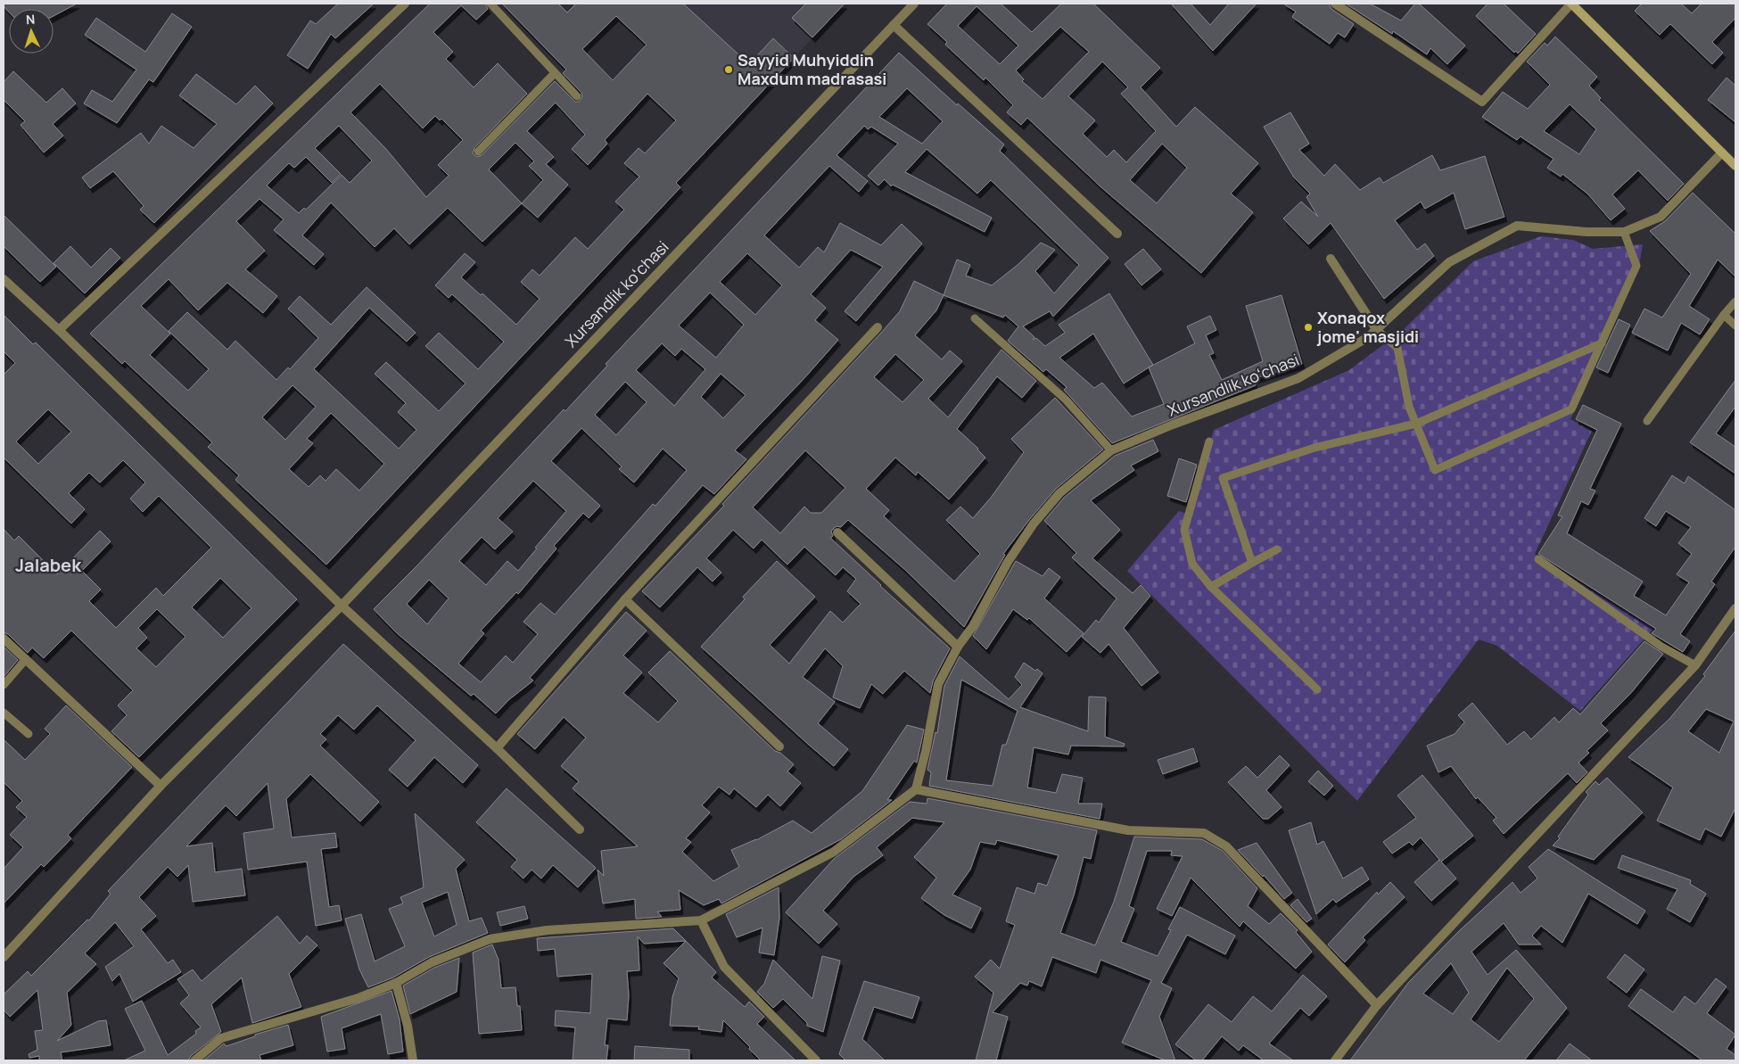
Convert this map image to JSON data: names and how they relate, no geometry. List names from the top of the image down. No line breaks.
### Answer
{"streets":{"street":["Xursandlik koʻchasi"]},"districts":["Jalabek"],"places":["Sayyid Muhyiddin Maxdum madrasasi","Xonaqox jome' masjidi"],"north":"top"}
